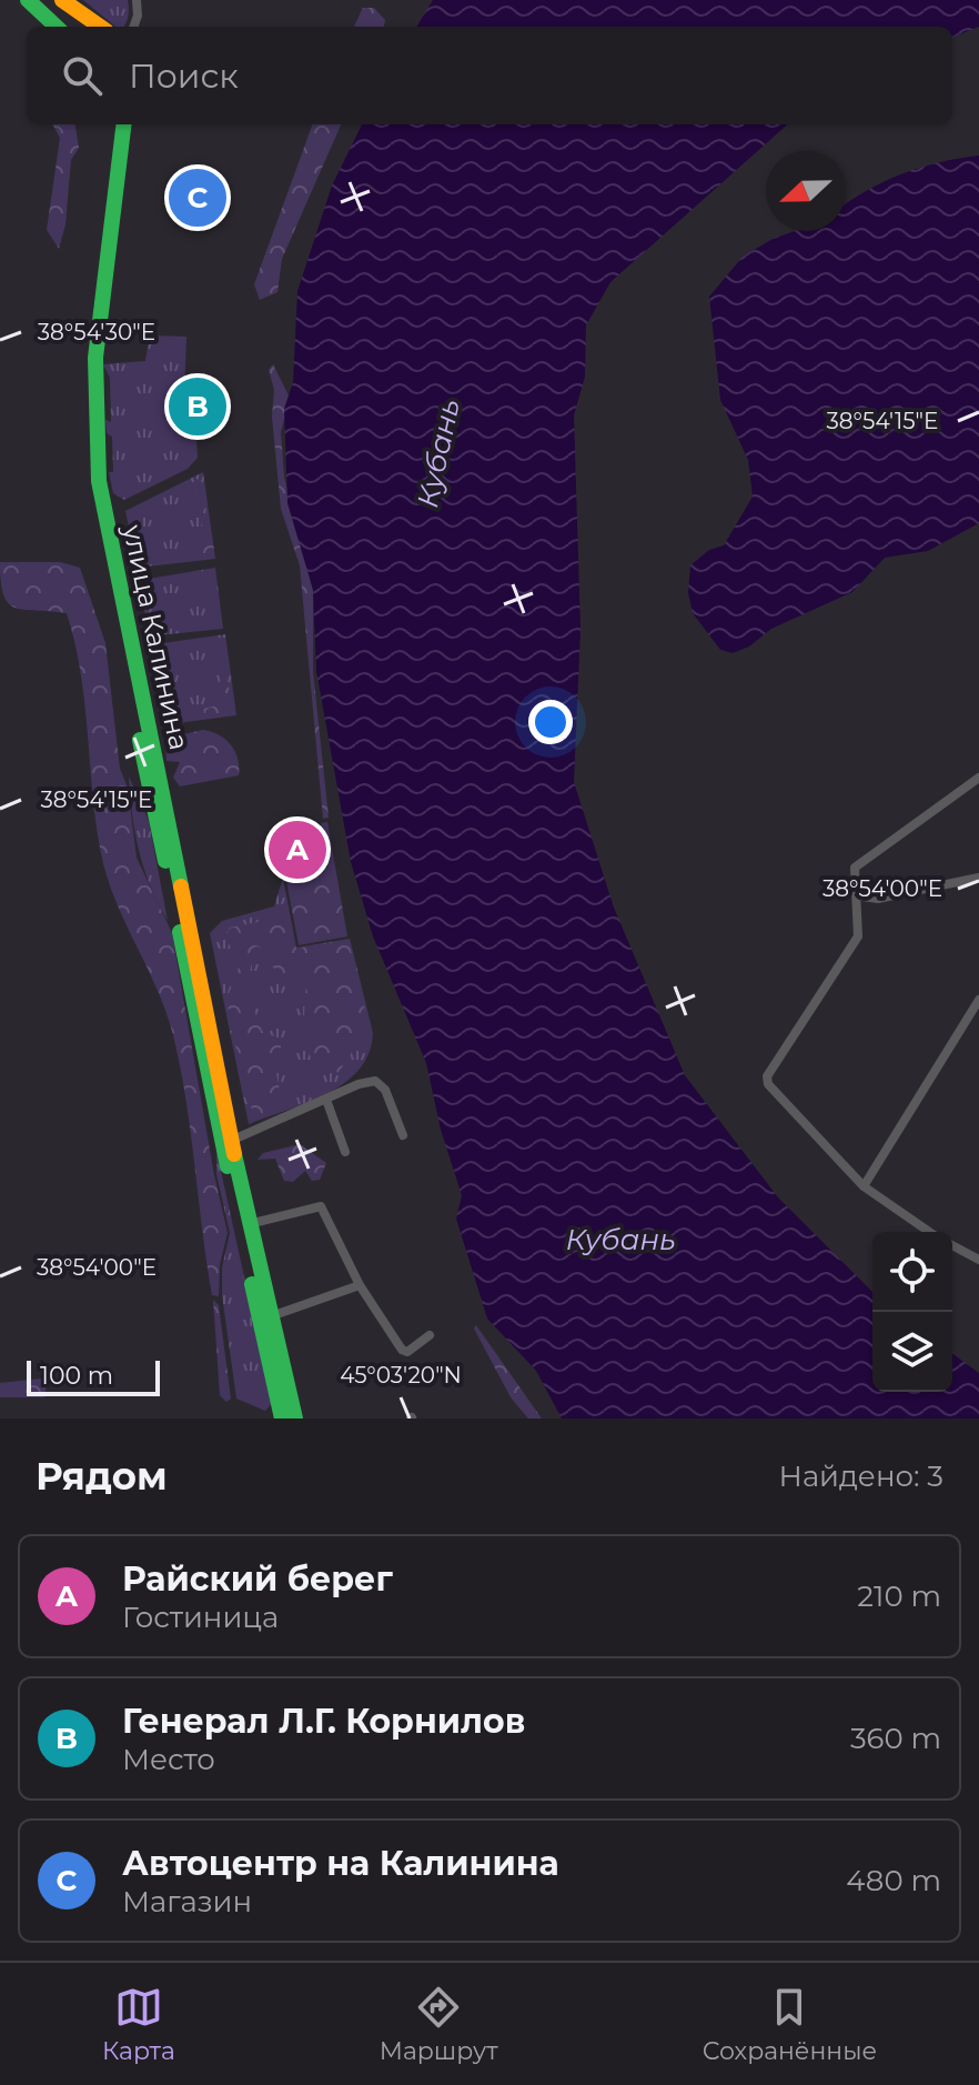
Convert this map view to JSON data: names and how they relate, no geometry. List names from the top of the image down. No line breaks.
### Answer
{"streets":{"highway":["улица Калинина"]},"water":["Кубань"],"scale_bar":"100 m","north":"left","page":{"search":"Поиск","pins":["C","B","A"],"scale":"100 m","heading":["Рядом","Найдено: 3"],"list":[{"mark":"A","name":"Райский берег","note":"Гостиница","value":"210 m"},{"mark":"B","name":"Генерал Л.Г. Корнилов","note":"Место","value":"360 m"},{"mark":"C","name":"Автоцентр на Калинина","note":"Магазин","value":"480 m"}],"nav":["Карта","Маршрут","Сохранённые"]},"coordinates":["38°54'30\"E","38°54'15\"E","38°54'00\"E","45°03'20\"N"]}
